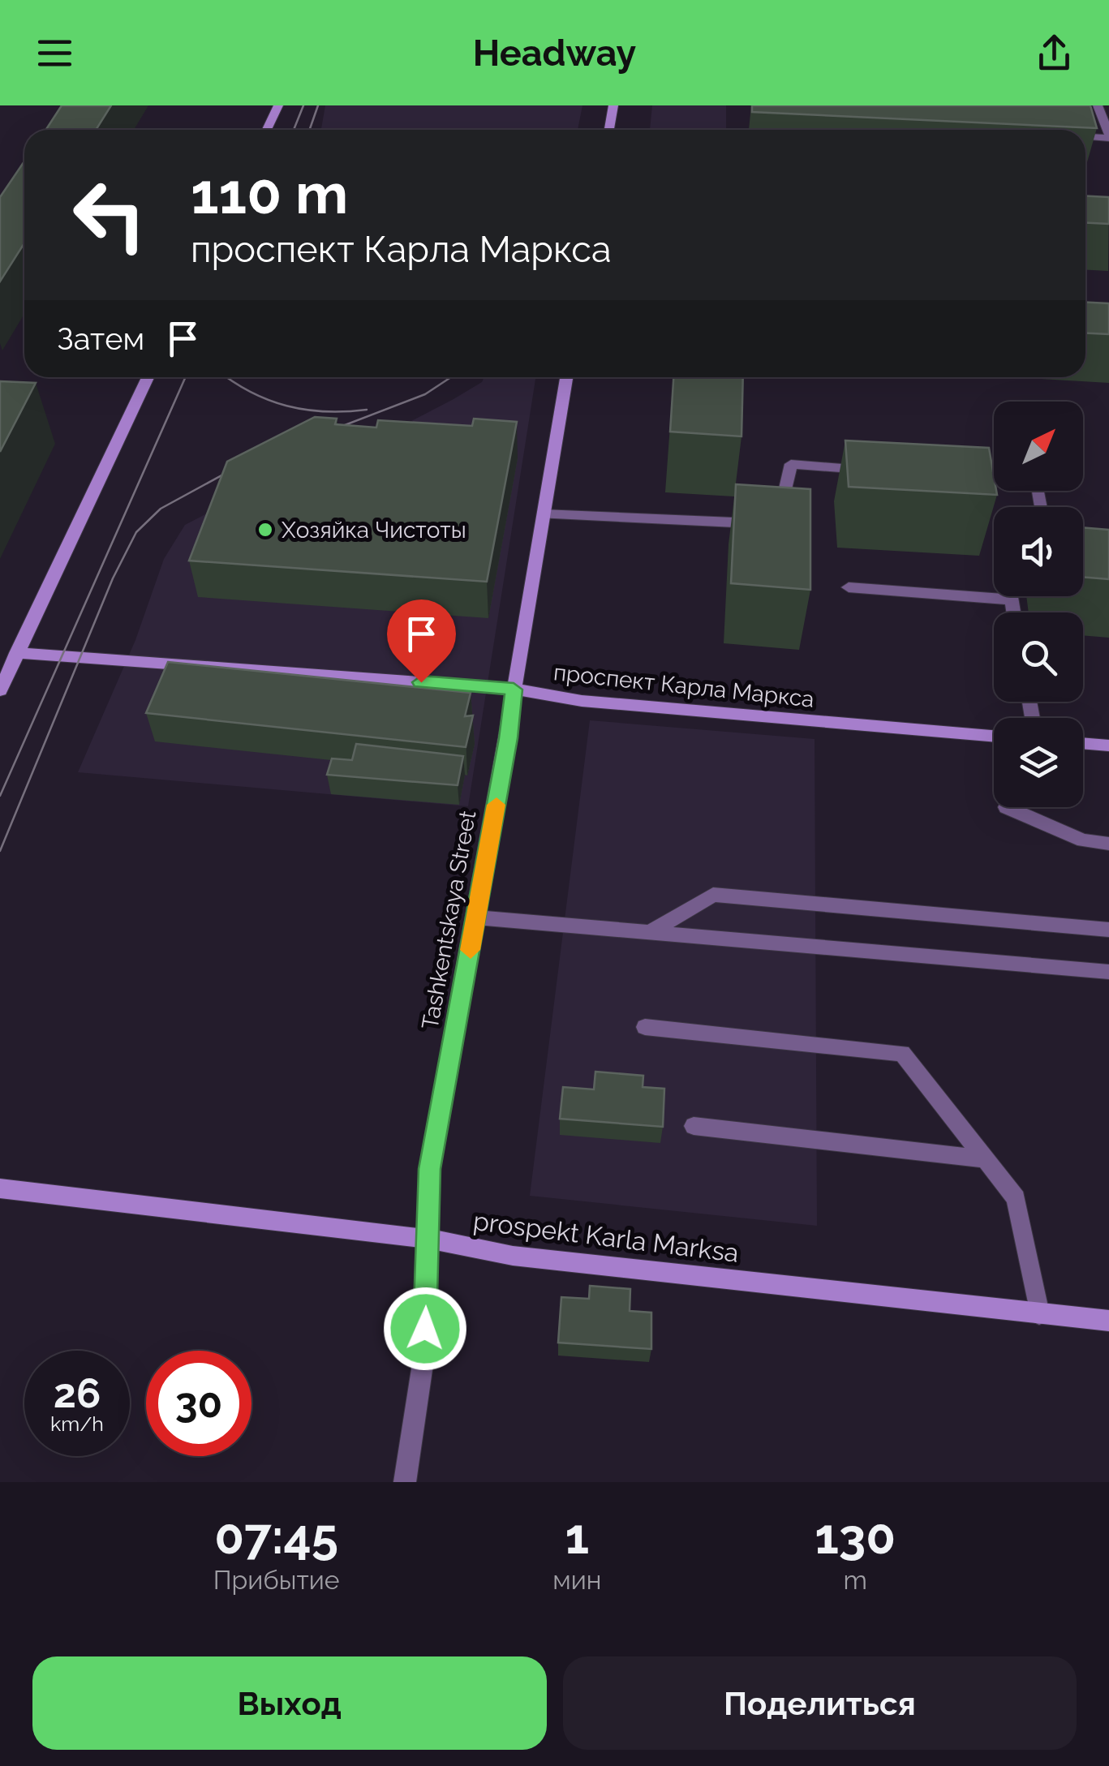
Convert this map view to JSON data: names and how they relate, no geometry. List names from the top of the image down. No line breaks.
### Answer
{"streets":{"main road":["проспект Карла Маркса","Tashkentskaya Street","prospekt Karla Marksa"]},"crossings":[["проспект Карла Маркса","Tashkentskaya Street"],["Tashkentskaya Street","prospekt Karla Marksa"]],"places":["Хозяйка Чистоты"],"north":"top right","page":{"header":"Headway","turn":["110 m","проспект Карла Маркса"],"then":"Затем","speed":"26 km/h","limit":"30","eta":["07:45","Прибытие","1","мин","130","m"],"buttons":["Выход","Поделиться"]}}
